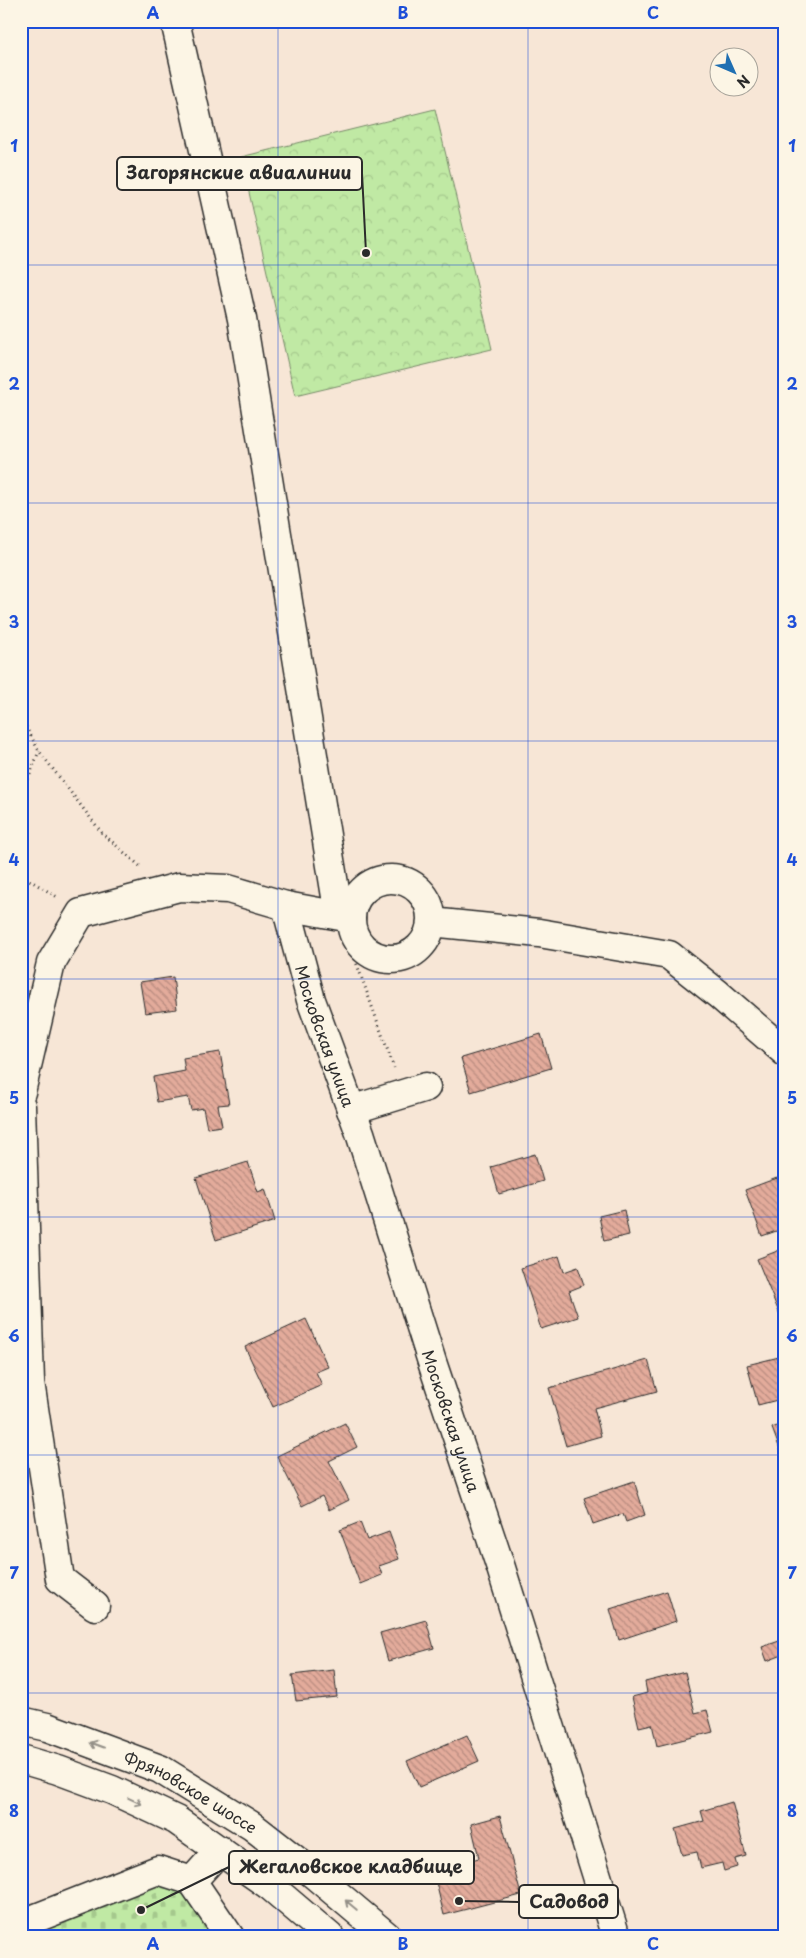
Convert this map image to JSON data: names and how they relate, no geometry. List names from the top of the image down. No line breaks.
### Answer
{"streets":{"street":["Московская улица","Фряновское шоссе"]},"places":["Загорянские авиалинии","Садовод","Жегаловское кладбище"],"north":"bottom right","grid":{"columns":["A","B","C"],"rows":["1","2","3","4","5","6","7","8"]}}
